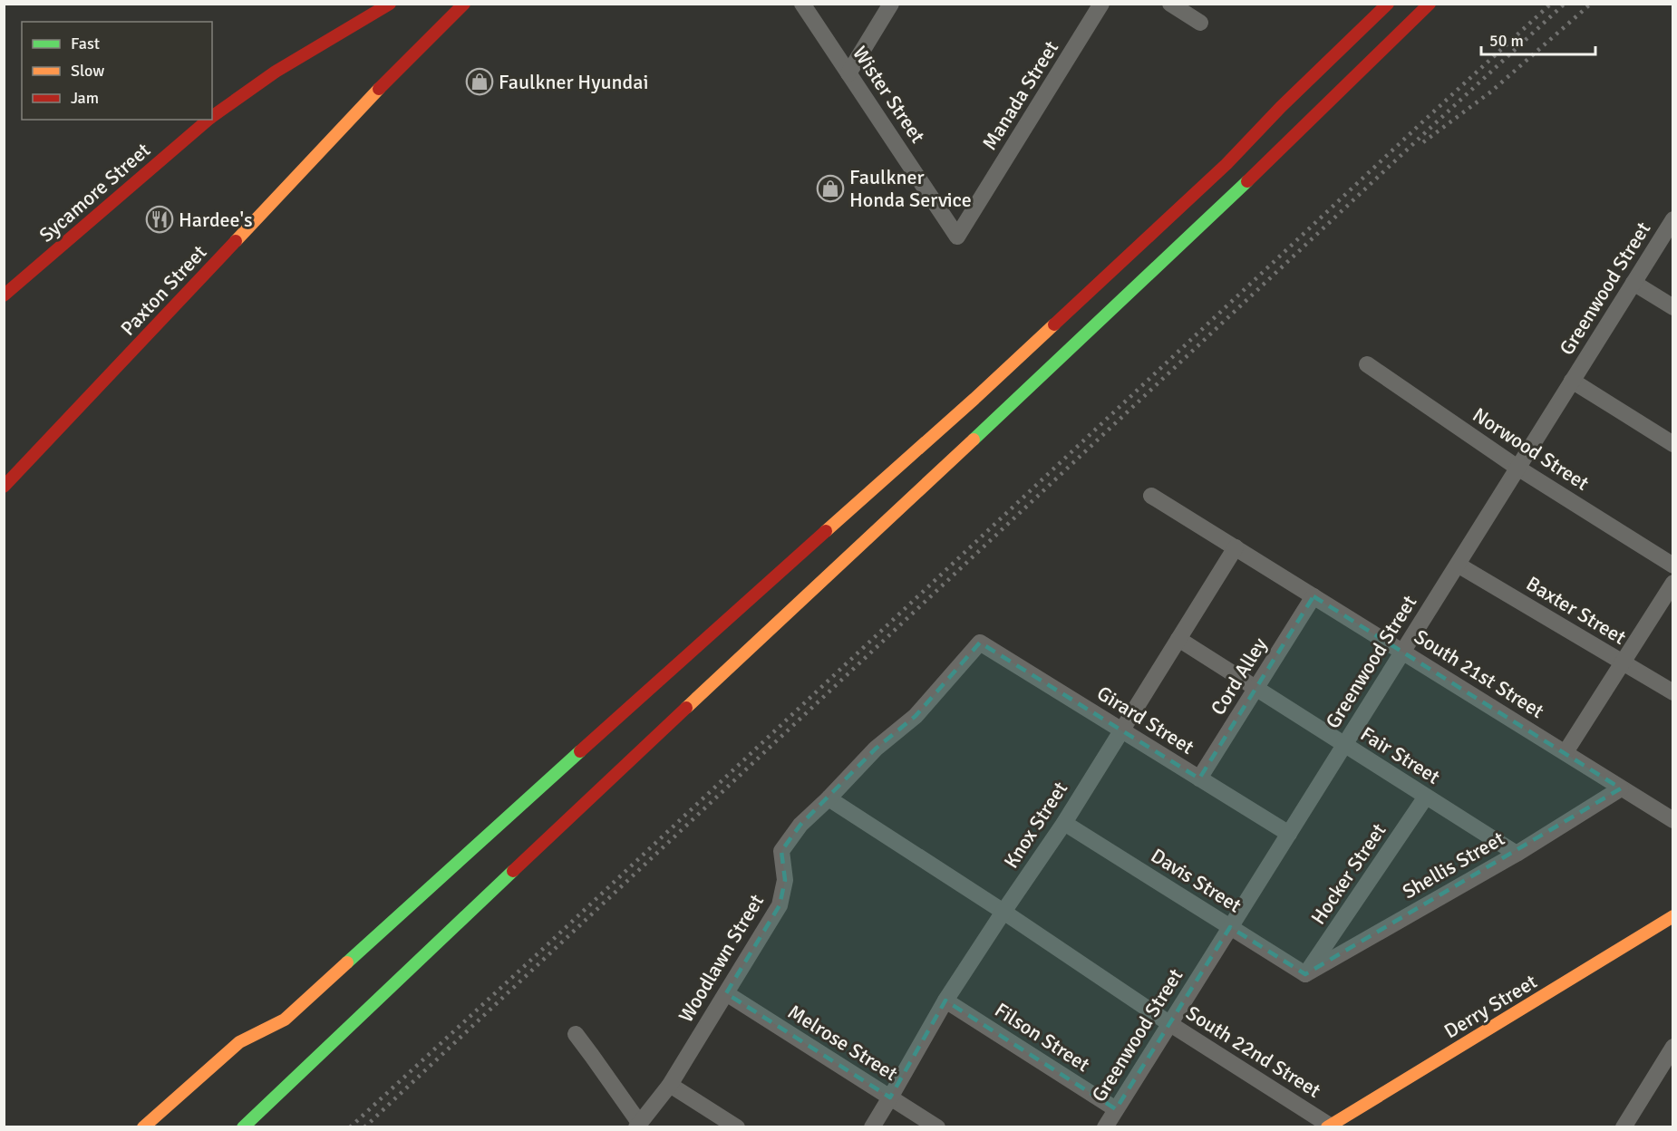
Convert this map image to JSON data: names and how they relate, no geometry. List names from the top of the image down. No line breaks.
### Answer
{"streets":{"main road":["Sycamore Street","Paxton Street","Derry Street"],"street":["Wister Street","Manada Street","Greenwood Street","Norwood Street","Baxter Street","South 21st Street","Cord Alley","Girard Street","Fair Street","Knox Street","Shellis Street","Hocker Street","Davis Street","Woodlawn Street","Filson Street","Melrose Street","South 22nd Street"]},"crossings":[["Wister Street","Manada Street"],["Greenwood Street","Norwood Street"],["Greenwood Street","Baxter Street"],["Greenwood Street","South 21st Street"],["Greenwood Street","Girard Street"],["Greenwood Street","Fair Street"],["Greenwood Street","Davis Street"],["Greenwood Street","Filson Street"],["Greenwood Street","South 22nd Street"],["South 21st Street","Cord Alley"],["South 21st Street","Knox Street"],["South 21st Street","Shellis Street"],["Cord Alley","Girard Street"],["Cord Alley","Fair Street"],["Girard Street","Knox Street"],["Girard Street","Woodlawn Street"],["Fair Street","Knox Street"],["Fair Street","Shellis Street"],["Fair Street","Hocker Street"],["Knox Street","Davis Street"],["Knox Street","Filson Street"],["Knox Street","Melrose Street"],["Knox Street","South 22nd Street"],["Shellis Street","Hocker Street"],["Shellis Street","Davis Street"],["Hocker Street","Davis Street"],["Woodlawn Street","Melrose Street"],["Woodlawn Street","South 22nd Street"],["Derry Street","South 22nd Street"]],"places":{"shop":["Faulkner Hyundai","Faulkner Honda Service"],"restaurant":["Hardee's"]},"legend":["Fast","Slow","Jam"],"scale_bar":"50 m"}
